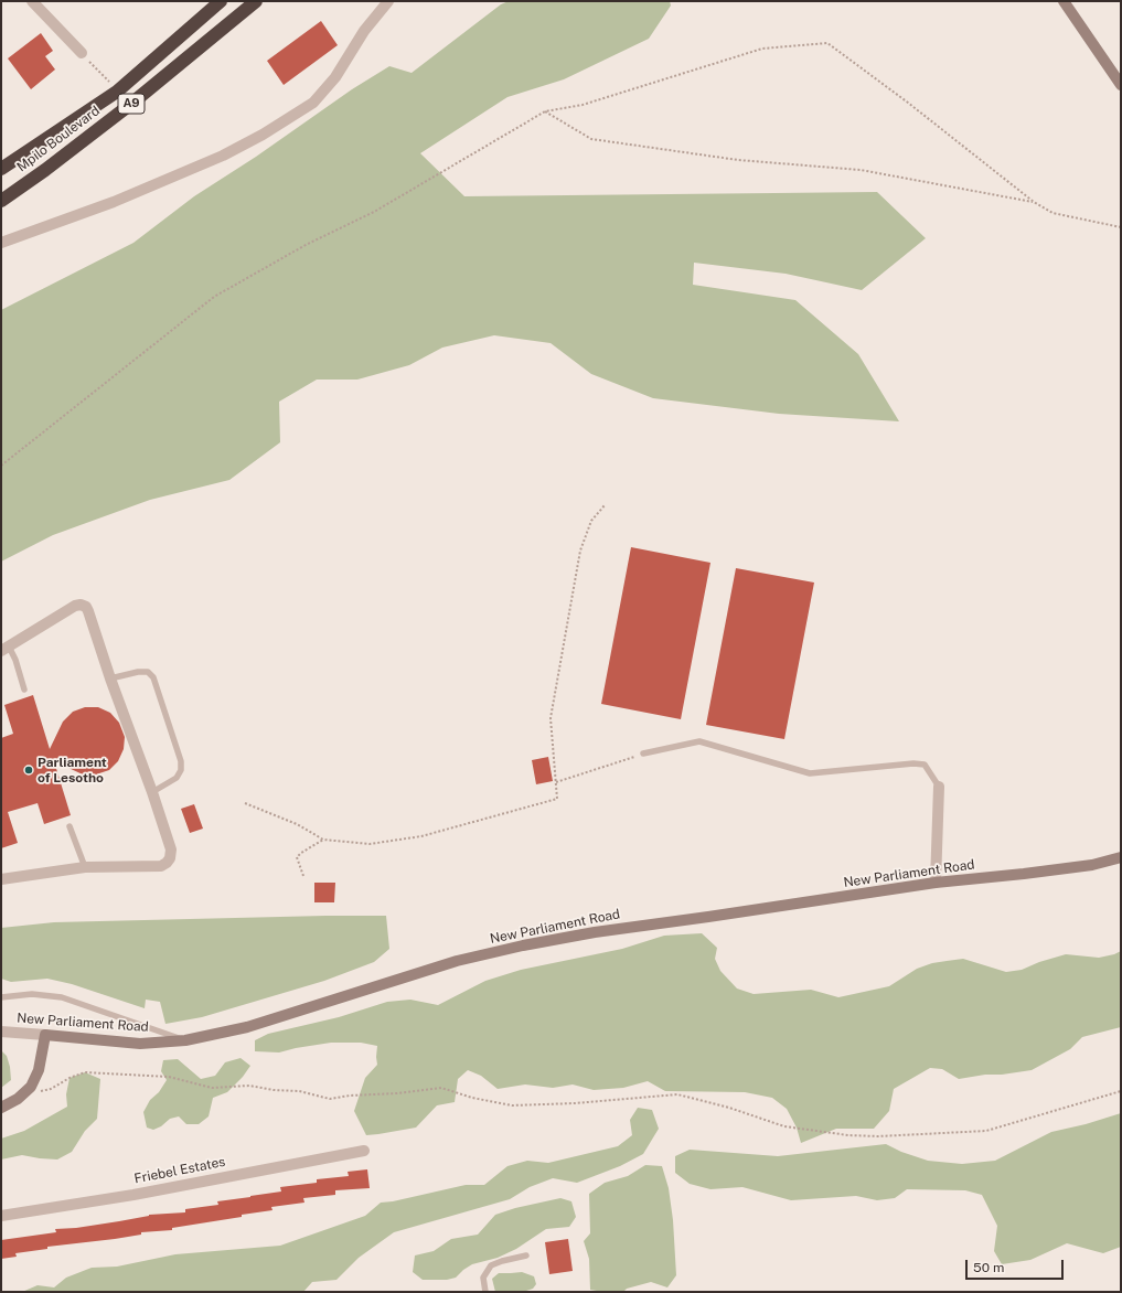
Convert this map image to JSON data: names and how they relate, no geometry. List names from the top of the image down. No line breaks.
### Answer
{"streets":{"highway":["A9","Mpilo Boulevard"],"street":["New Parliament Road","Friebel Estates"]},"places":["Parliament of Lesotho"],"scale_bar":"50 m"}
